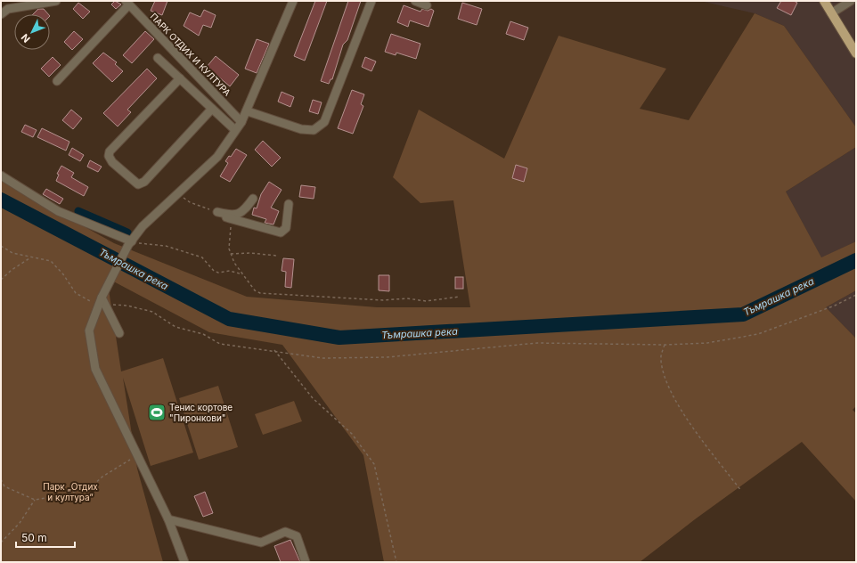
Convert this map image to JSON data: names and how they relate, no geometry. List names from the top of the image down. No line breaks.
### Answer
{"streets":{"street":["ПАРК ОТДИХ И КУЛТУРА"]},"water":["Тъмрашка река"],"parks":["Парк „Отдих и култура“"],"places":{"sports":["Тенис кортове \"Пиронкови\""]},"scale_bar":"50 m","north":"bottom left"}
